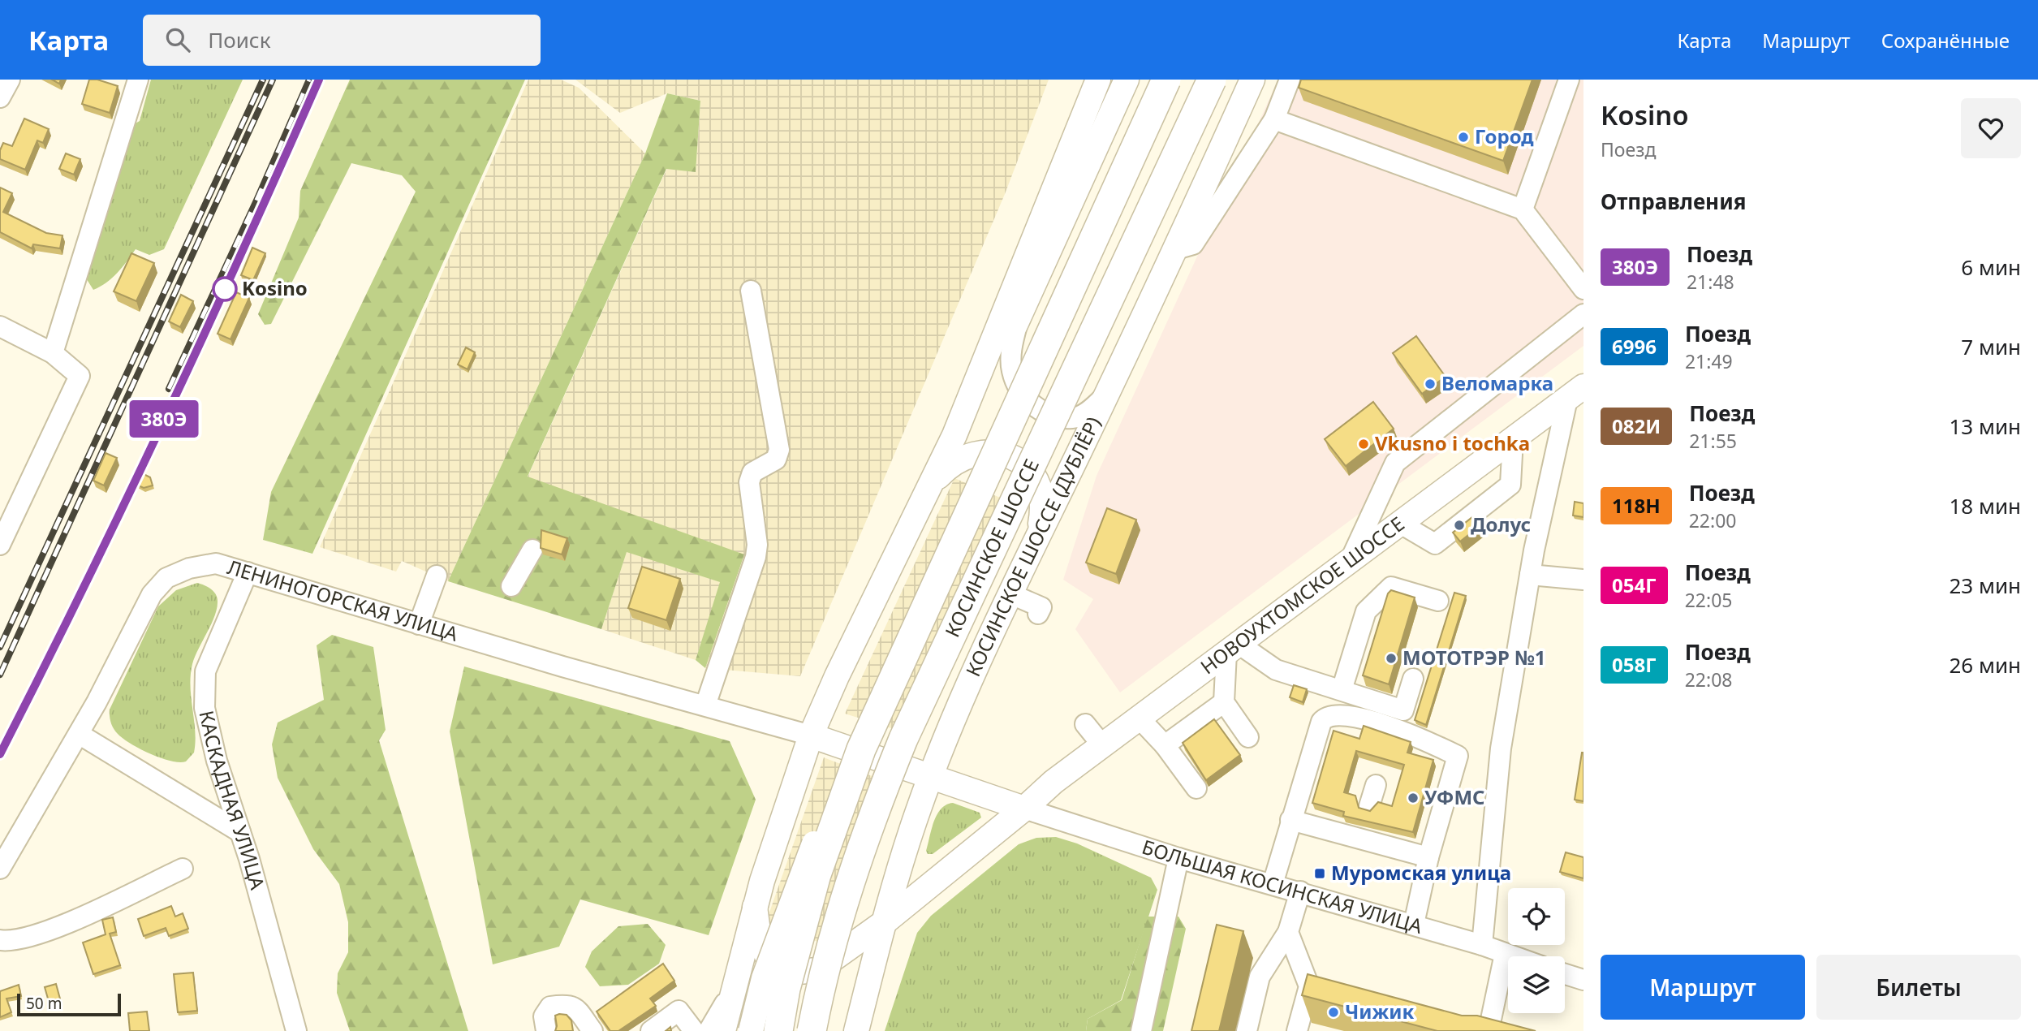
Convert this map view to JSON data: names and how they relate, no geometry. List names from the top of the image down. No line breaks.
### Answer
{"streets":{"highway":["КОСИНСКОЕ ШОССЕ"],"main road":["КОСИНСКОЕ ШОССЕ (ДУБЛЁР)","НОВОУХТОМСКОЕ ШОССЕ"],"street":["ЛЕНИНОГОРСКАЯ УЛИЦА","КАСКАДНАЯ УЛИЦА","БОЛЬШАЯ КОСИНСКАЯ УЛИЦА"]},"crossings":[["КОСИНСКОЕ ШОССЕ (ДУБЛЁР)","НОВОУХТОМСКОЕ ШОССЕ"],["НОВОУХТОМСКОЕ ШОССЕ","БОЛЬШАЯ КОСИНСКАЯ УЛИЦА"],["ЛЕНИНОГОРСКАЯ УЛИЦА","КАСКАДНАЯ УЛИЦА"]],"places":{"other":["Город","Kosino","Веломарка","Vkusno i tochka","Долус","МОТОТРЭР №1","УФМС","Чижик"],"transit":["Муромская улица"]},"scale_bar":"50 m","page":{"header":"Карта","search":"Поиск","nav":["Карта","Маршрут","Сохранённые"],"on_map":"380Э","heading":[["Kosino","Поезд"],"Отправления"],"list":[{"mark":"380Э","name":"Поезд","note":"21:48","value":"6 мин"},{"mark":"6996","name":"Поезд","note":"21:49","value":"7 мин"},{"mark":"082И","name":"Поезд","note":"21:55","value":"13 мин"},{"mark":"118Н","name":"Поезд","note":"22:00","value":"18 мин"},{"mark":"054Г","name":"Поезд","note":"22:05","value":"23 мин"},{"mark":"058Г","name":"Поезд","note":"22:08","value":"26 мин"}],"buttons":["Маршрут","Билеты"],"scale":"50 m"}}
